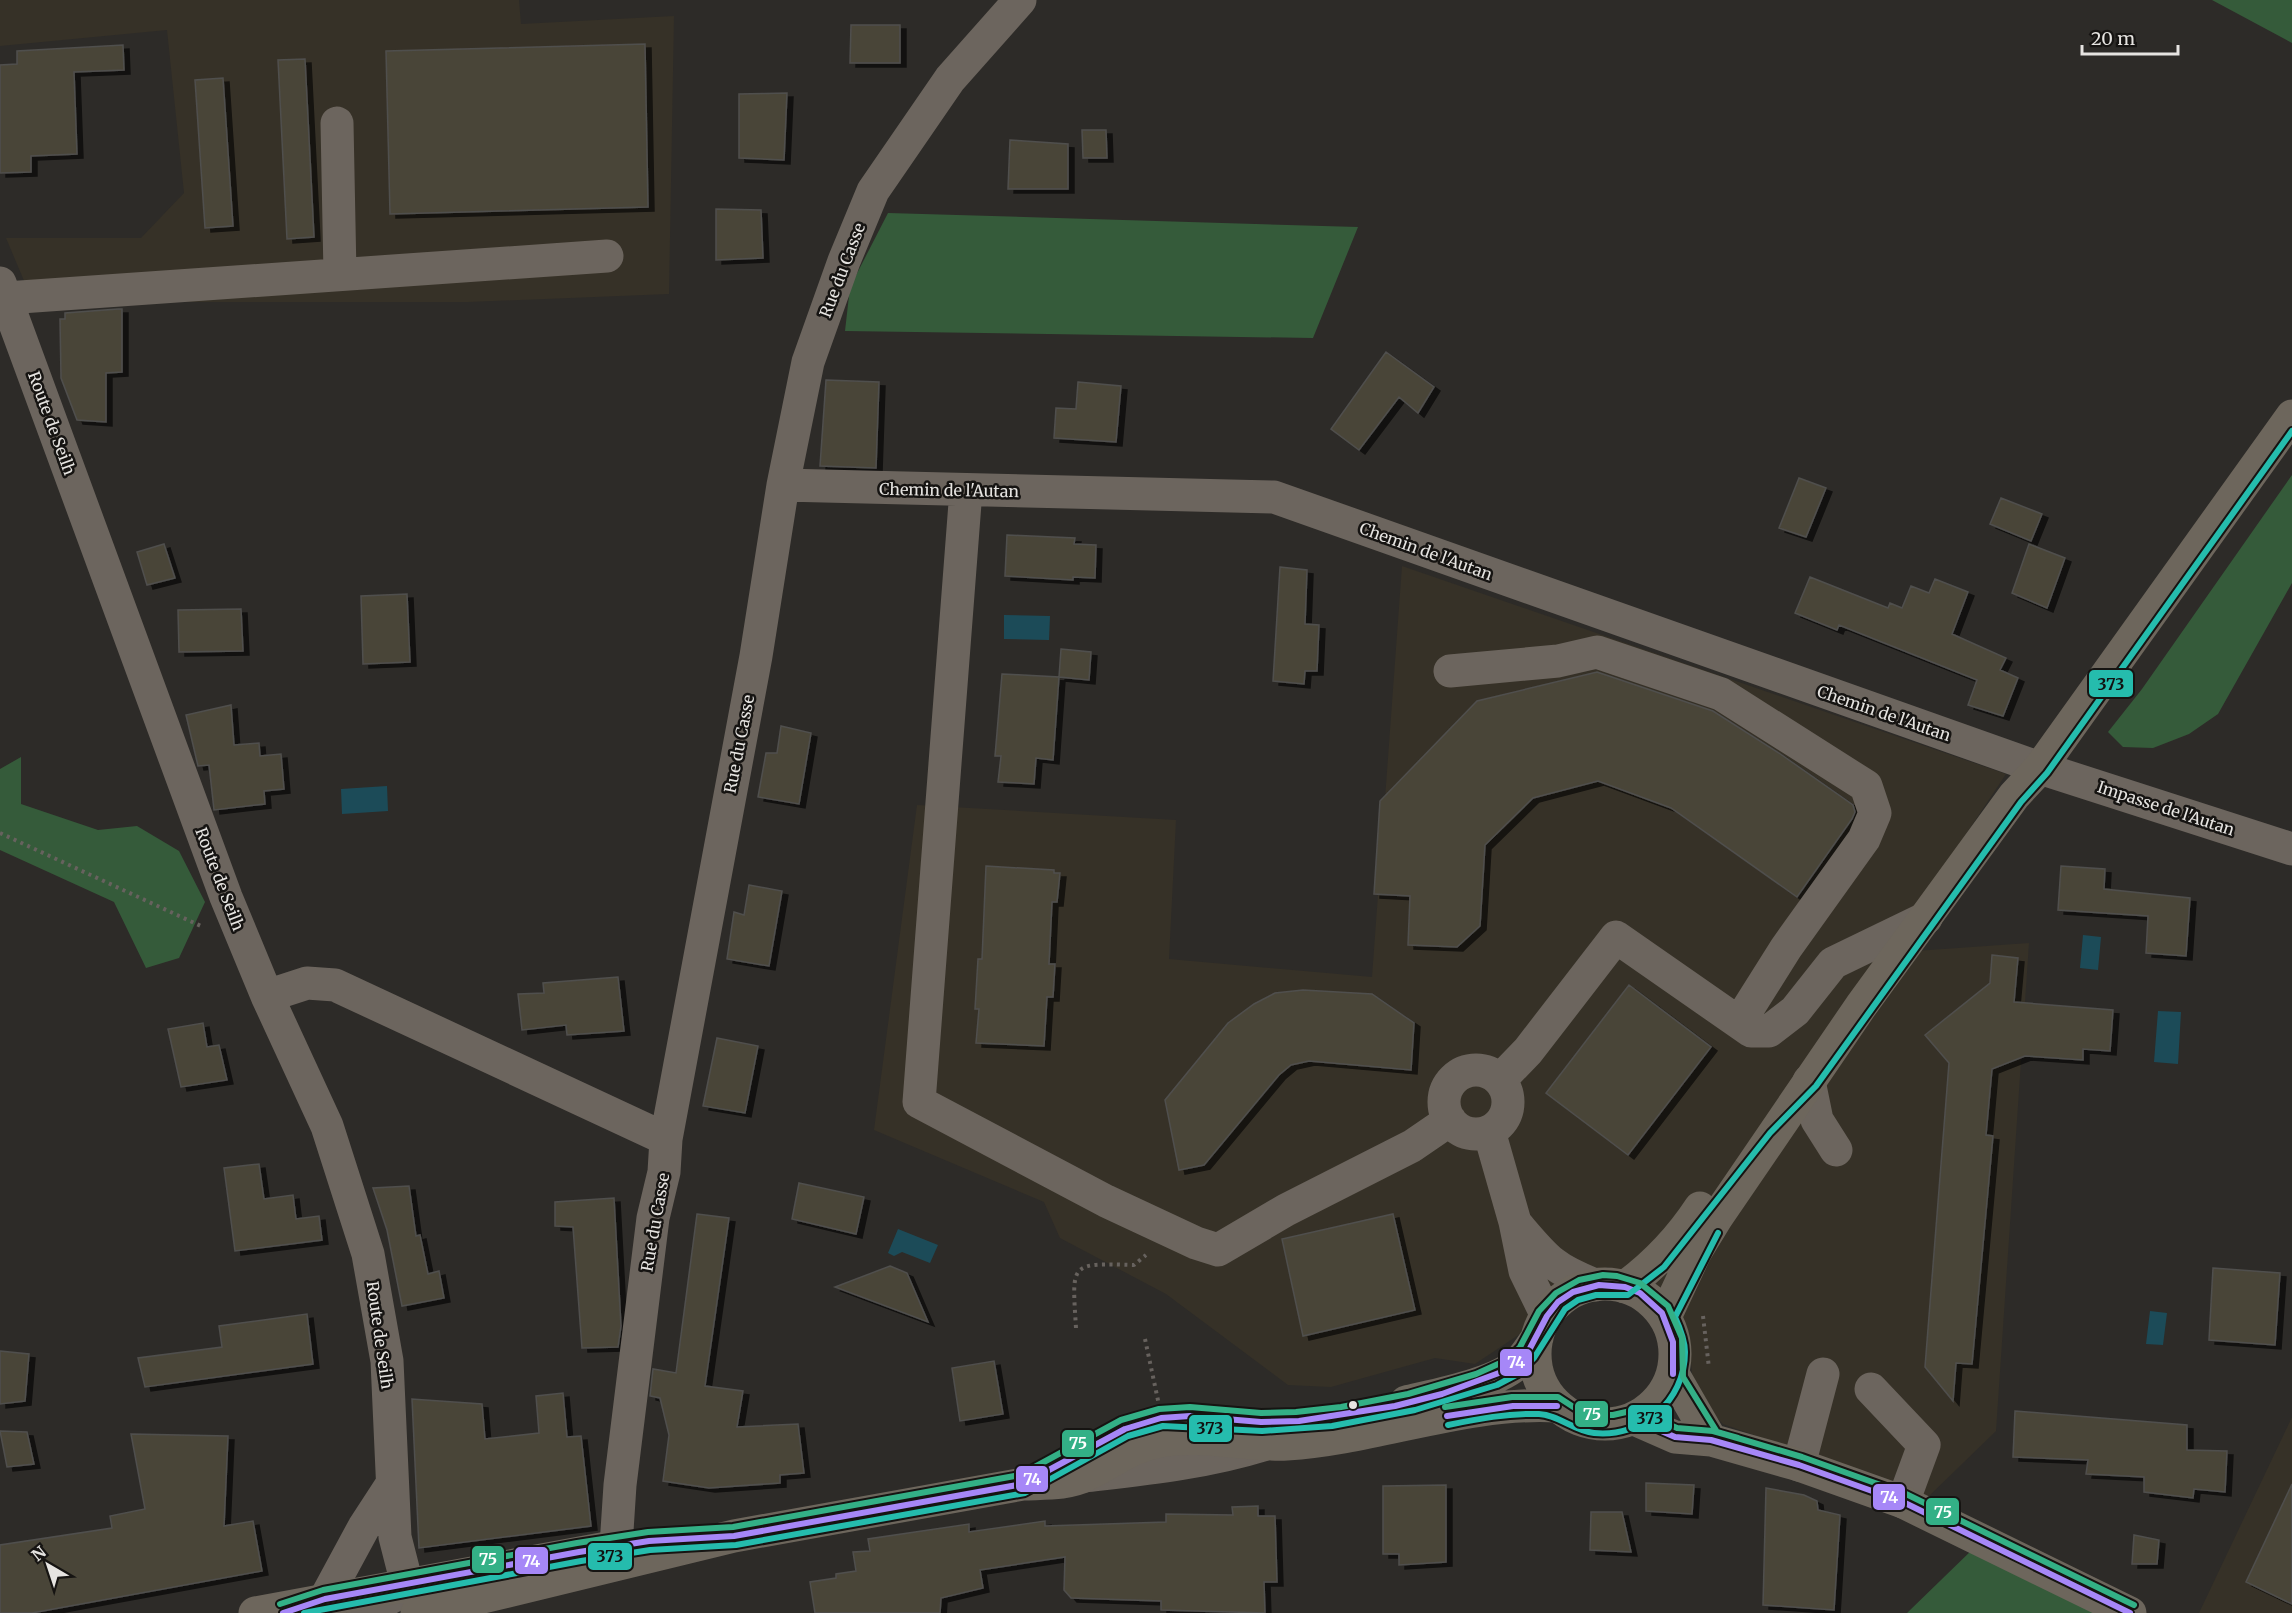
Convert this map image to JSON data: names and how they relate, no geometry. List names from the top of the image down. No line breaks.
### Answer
{"streets":{"street":["Rue du Casse","Route de Seilh","Chemin de l'Autan","Impasse de l'Autan"]},"crossings":[["Rue du Casse","Chemin de l'Autan"],["Chemin de l'Autan","Impasse de l'Autan"]],"lines":["transit line 373","transit line 75","transit line 74"],"scale_bar":"20 m","north":"top left"}
